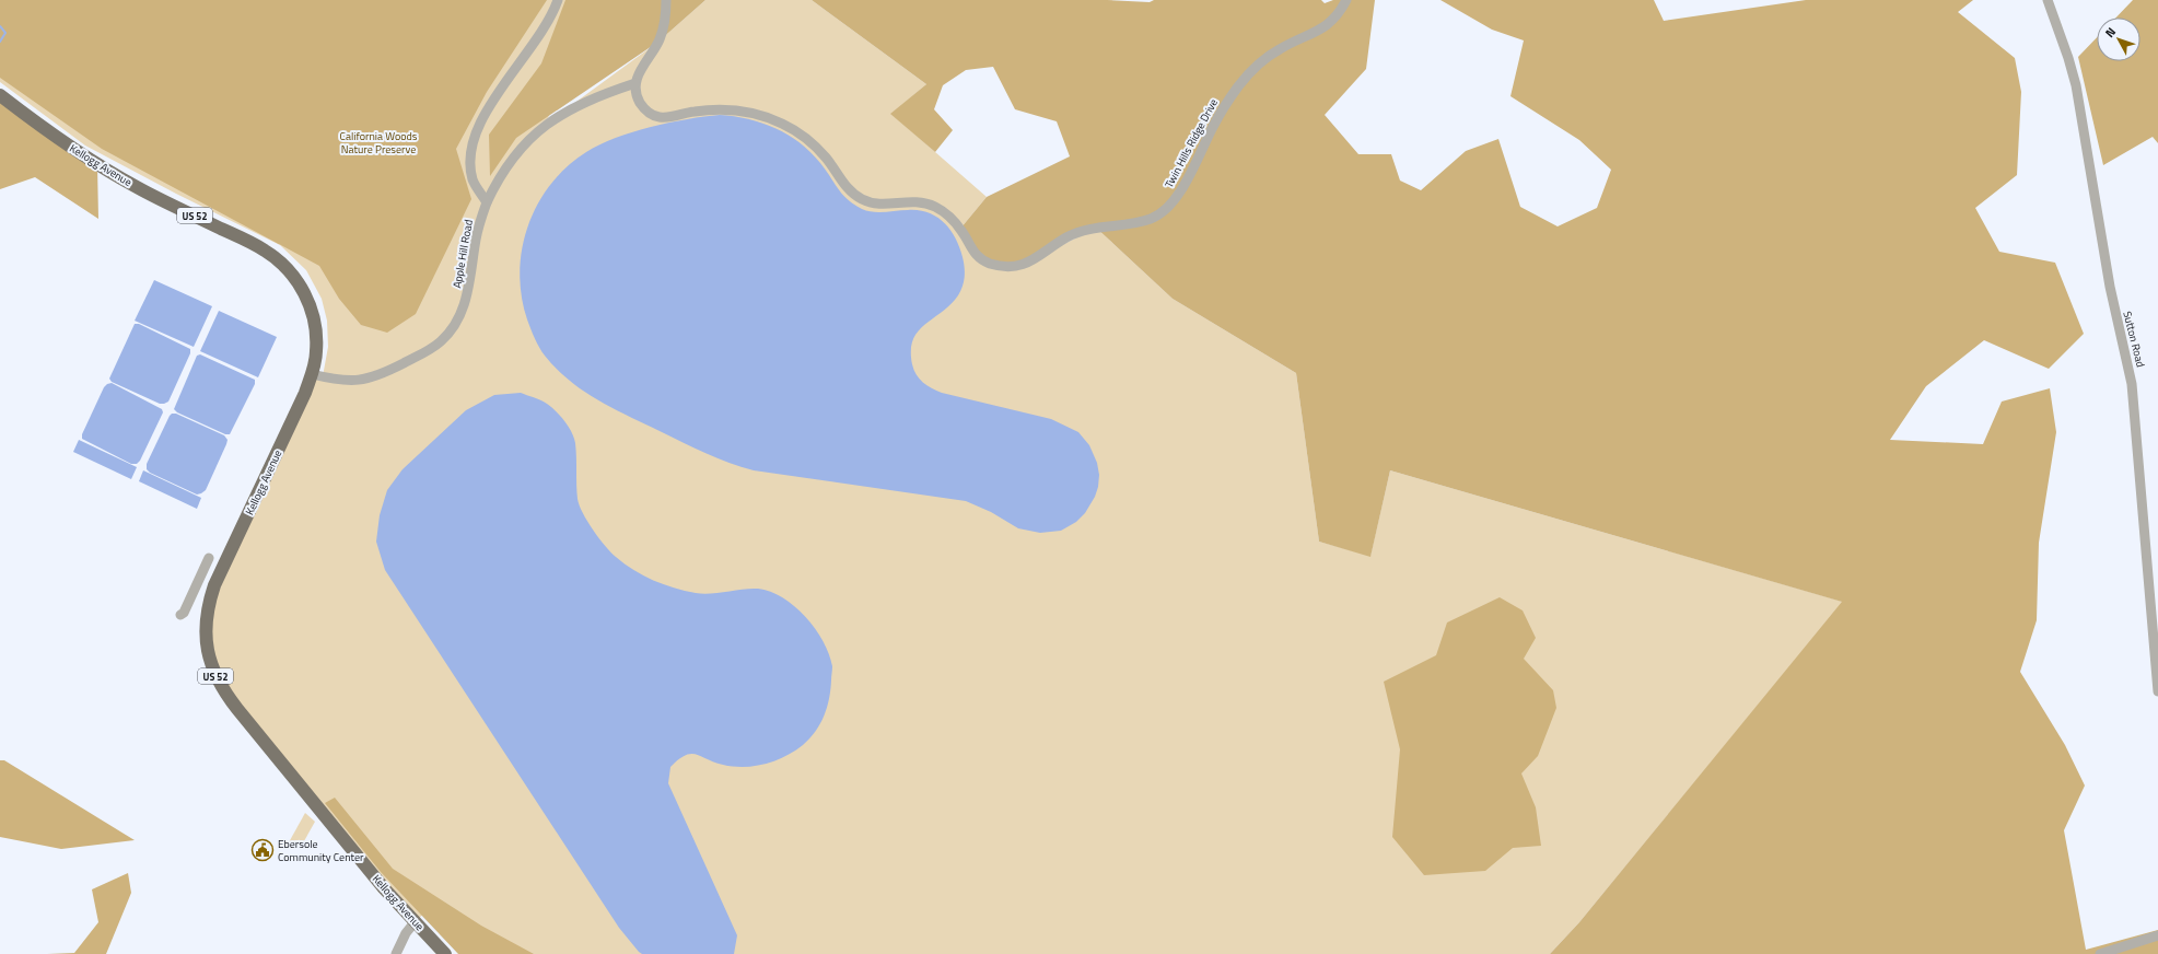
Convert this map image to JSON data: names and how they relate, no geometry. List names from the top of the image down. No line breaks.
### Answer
{"streets":{"main road":["Kellogg Avenue","US 52"],"street":["Twin Hills Ridge Drive","Apple Hill Road","Sutton Road"]},"crossings":[["Kellogg Avenue","Apple Hill Road"]],"parks":["California Woods Nature Preserve"],"places":{"public building":["Ebersole Community Center"]},"north":"top left"}
